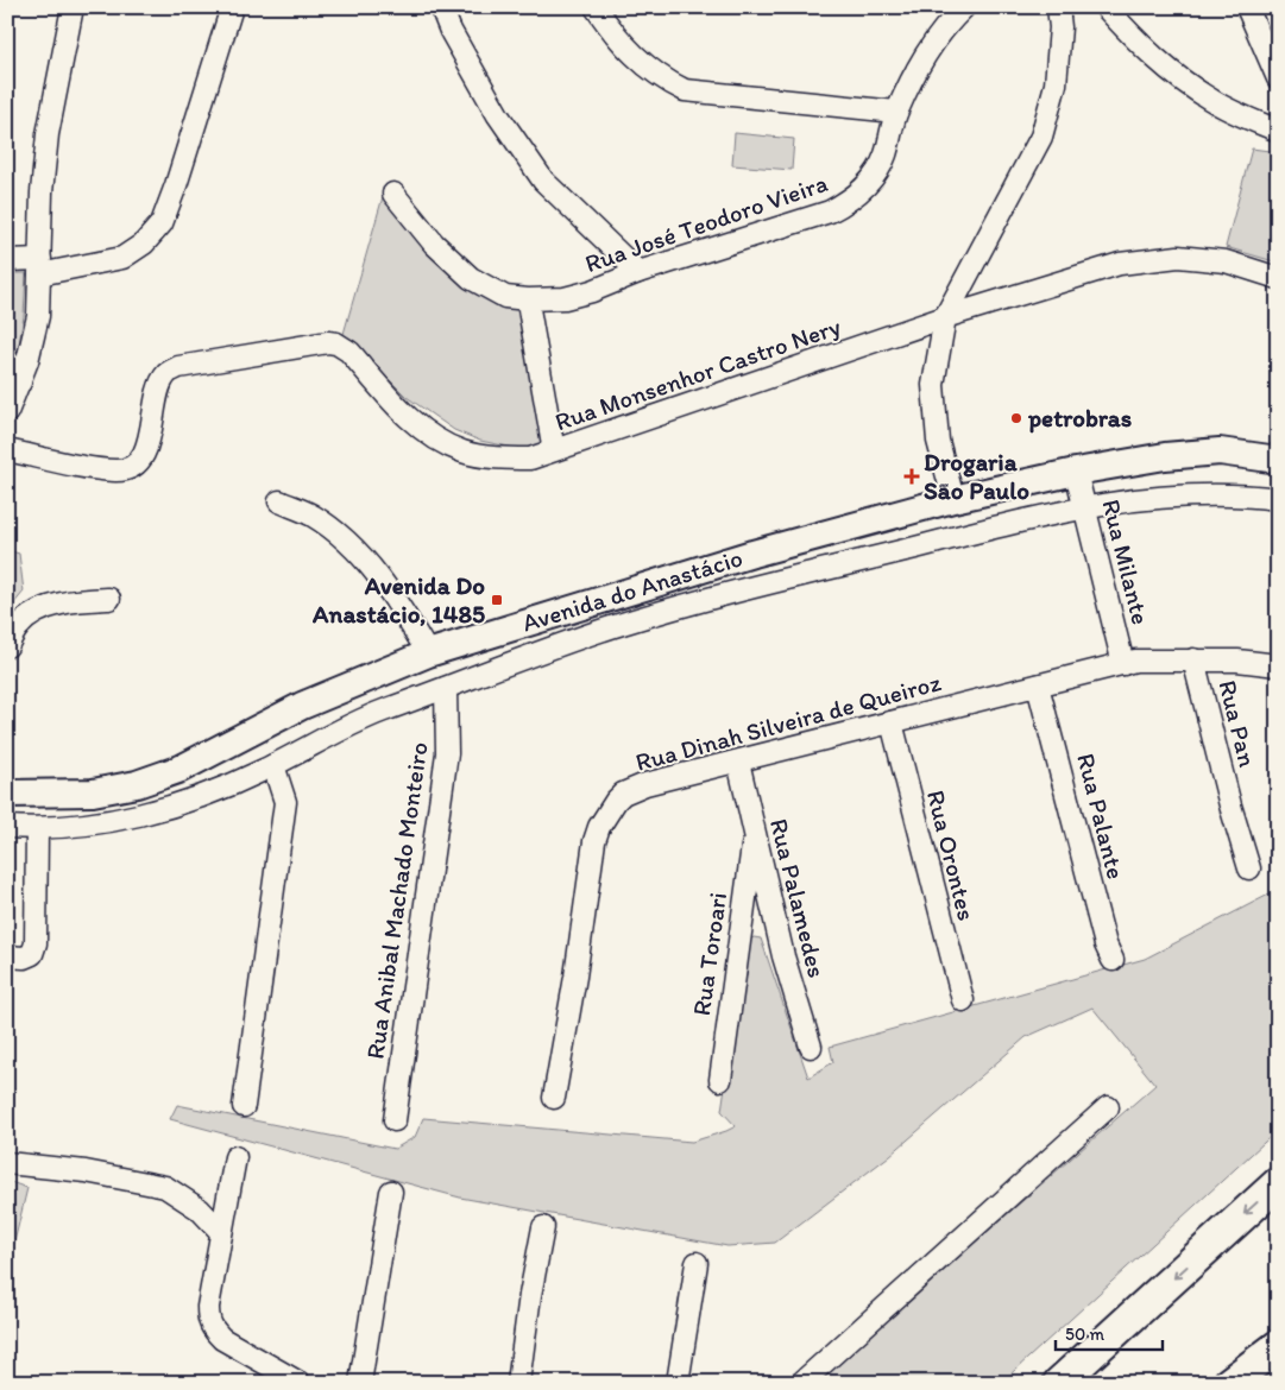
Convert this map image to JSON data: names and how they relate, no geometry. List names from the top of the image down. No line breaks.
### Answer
{"streets":{"main road":["Avenida do Anastácio"],"street":["Rua José Teodoro Vieira","Rua Monsenhor Castro Nery","Rua Milante","Rua Dinah Silveira de Queiroz","Rua Pan","Rua Palante","Rua Orontes","Rua Palamedes","Rua Anibal Machado Monteiro","Rua Toroari"]},"crossings":[["Rua Milante","Avenida do Anastácio"],["Rua Milante","Rua Dinah Silveira de Queiroz"],["Avenida do Anastácio","Rua Anibal Machado Monteiro"],["Rua Dinah Silveira de Queiroz","Rua Pan"],["Rua Dinah Silveira de Queiroz","Rua Palante"],["Rua Dinah Silveira de Queiroz","Rua Orontes"],["Rua Dinah Silveira de Queiroz","Rua Palamedes"],["Rua Palamedes","Rua Toroari"]],"places":{"other":["petrobras"],"health":["Drogaria São Paulo"],"transit":["Avenida Do Anastácio, 1485"]},"scale_bar":"50 m"}
